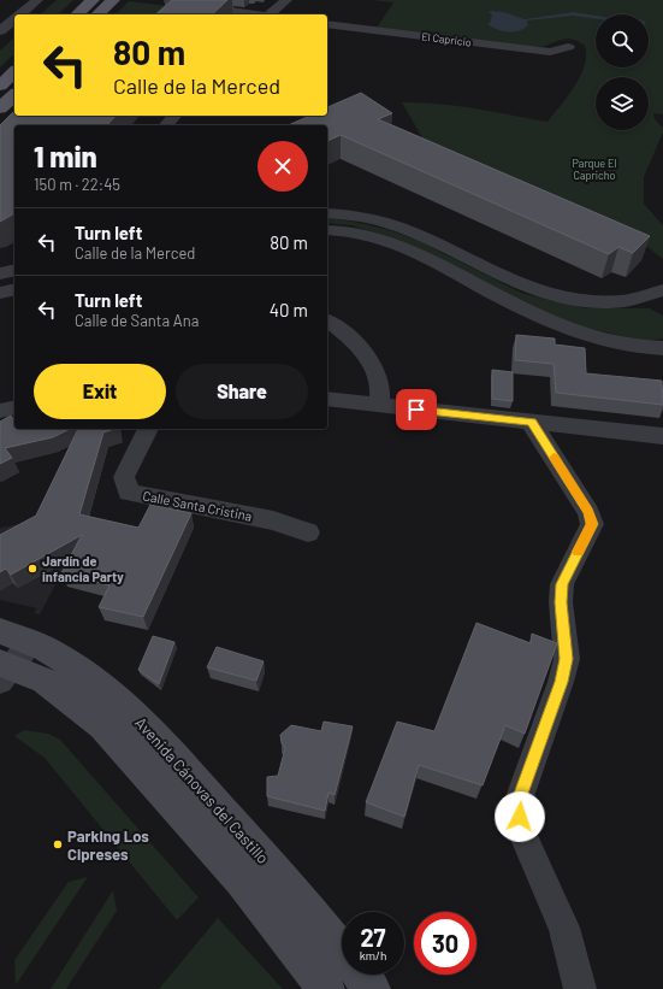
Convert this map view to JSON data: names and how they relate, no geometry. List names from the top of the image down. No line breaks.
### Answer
{"streets":{"main road":["Avenida Cánovas del Castillo"],"street":["El Capricio","Calle Santa Cristina"]},"parks":["Parque El Capricho"],"places":["Jardín de infancia Party","Parking Los Cipreses"],"page":{"turn":["80 m","Calle de la Merced"],"heading":["1 min","150 m · 22:45"],"list":[{"name":"Turn left","note":"Calle de la Merced","value":"80 m"},{"name":"Turn left","note":"Calle de Santa Ana","value":"40 m"}],"buttons":["Exit","Share"],"speed":"27 km/h","limit":"30"}}
